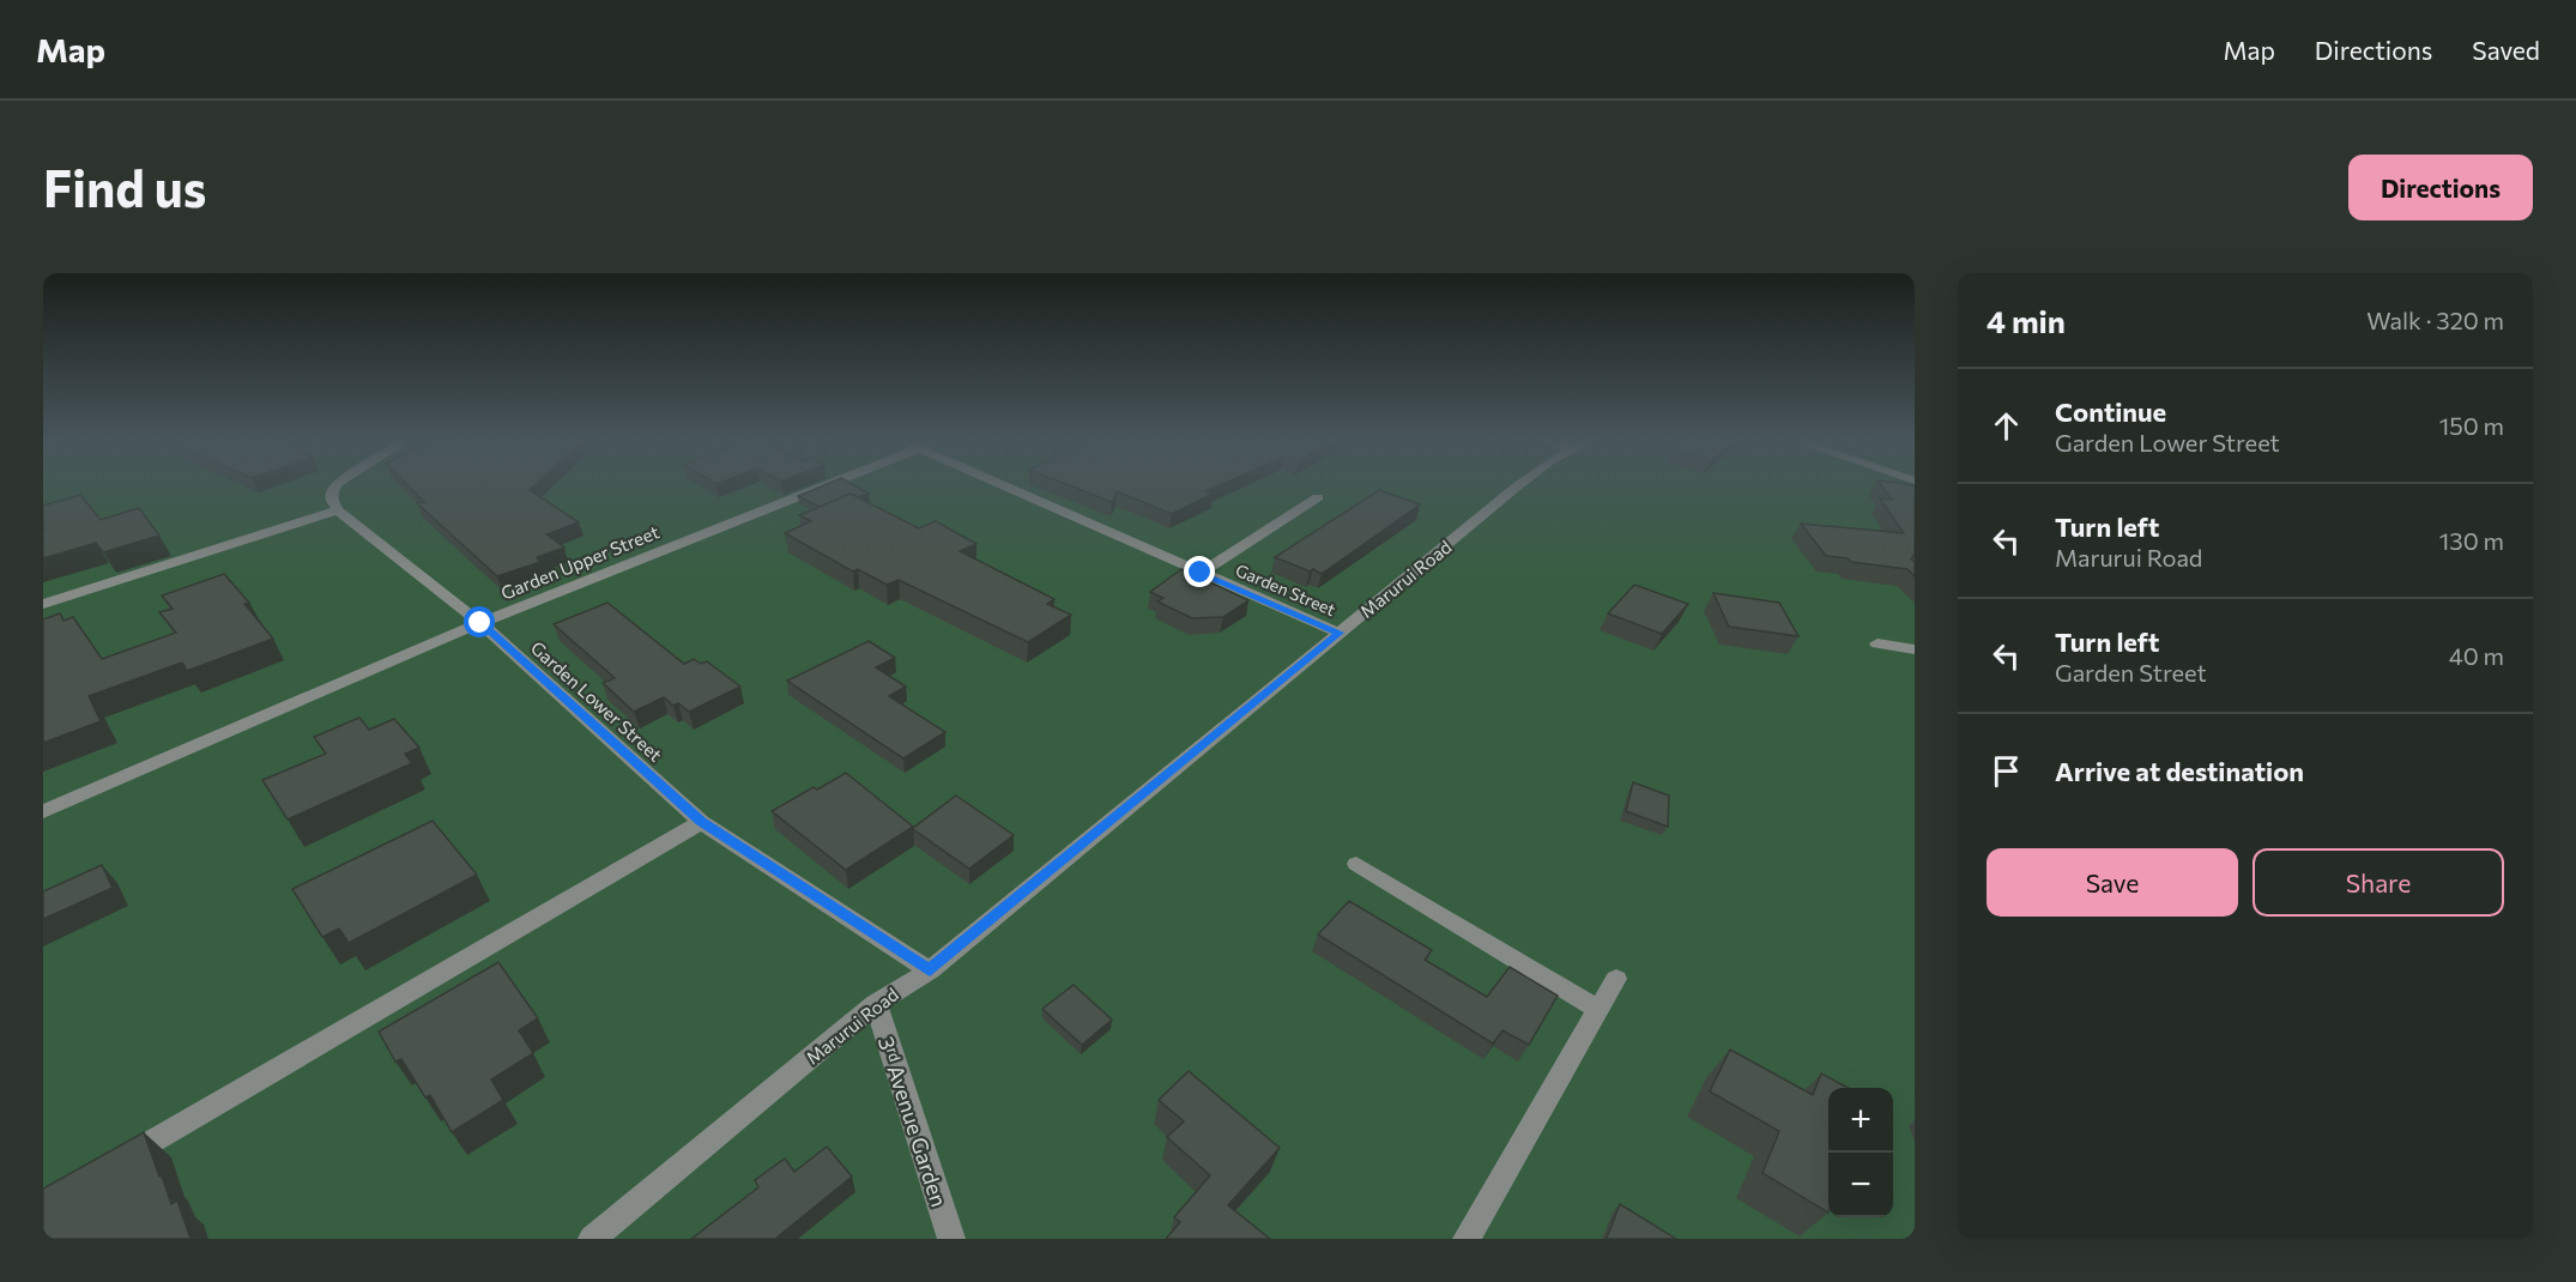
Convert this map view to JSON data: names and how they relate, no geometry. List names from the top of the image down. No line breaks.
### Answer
{"streets":{"street":["Garden Upper Street","Marurui Road","Garden Street","Garden Lower Street","3ʳᵈ Avenue Garden"]},"crossings":[["Garden Upper Street","Garden Lower Street"],["Marurui Road","Garden Street"],["Marurui Road","Garden Lower Street"],["Marurui Road","3ʳᵈ Avenue Garden"]],"page":{"header":"Map","nav":["Map","Directions","Saved"],"buttons":["Directions",["Save","Share"]],"title":"Find us","heading":["4 min","Walk · 320 m"],"list":[["Continue","Garden Lower Street","150 m"],["Turn left","Marurui Road","130 m"],["Turn left","Garden Street","40 m"],"Arrive at destination"],"map_buttons":["+","−"]}}
